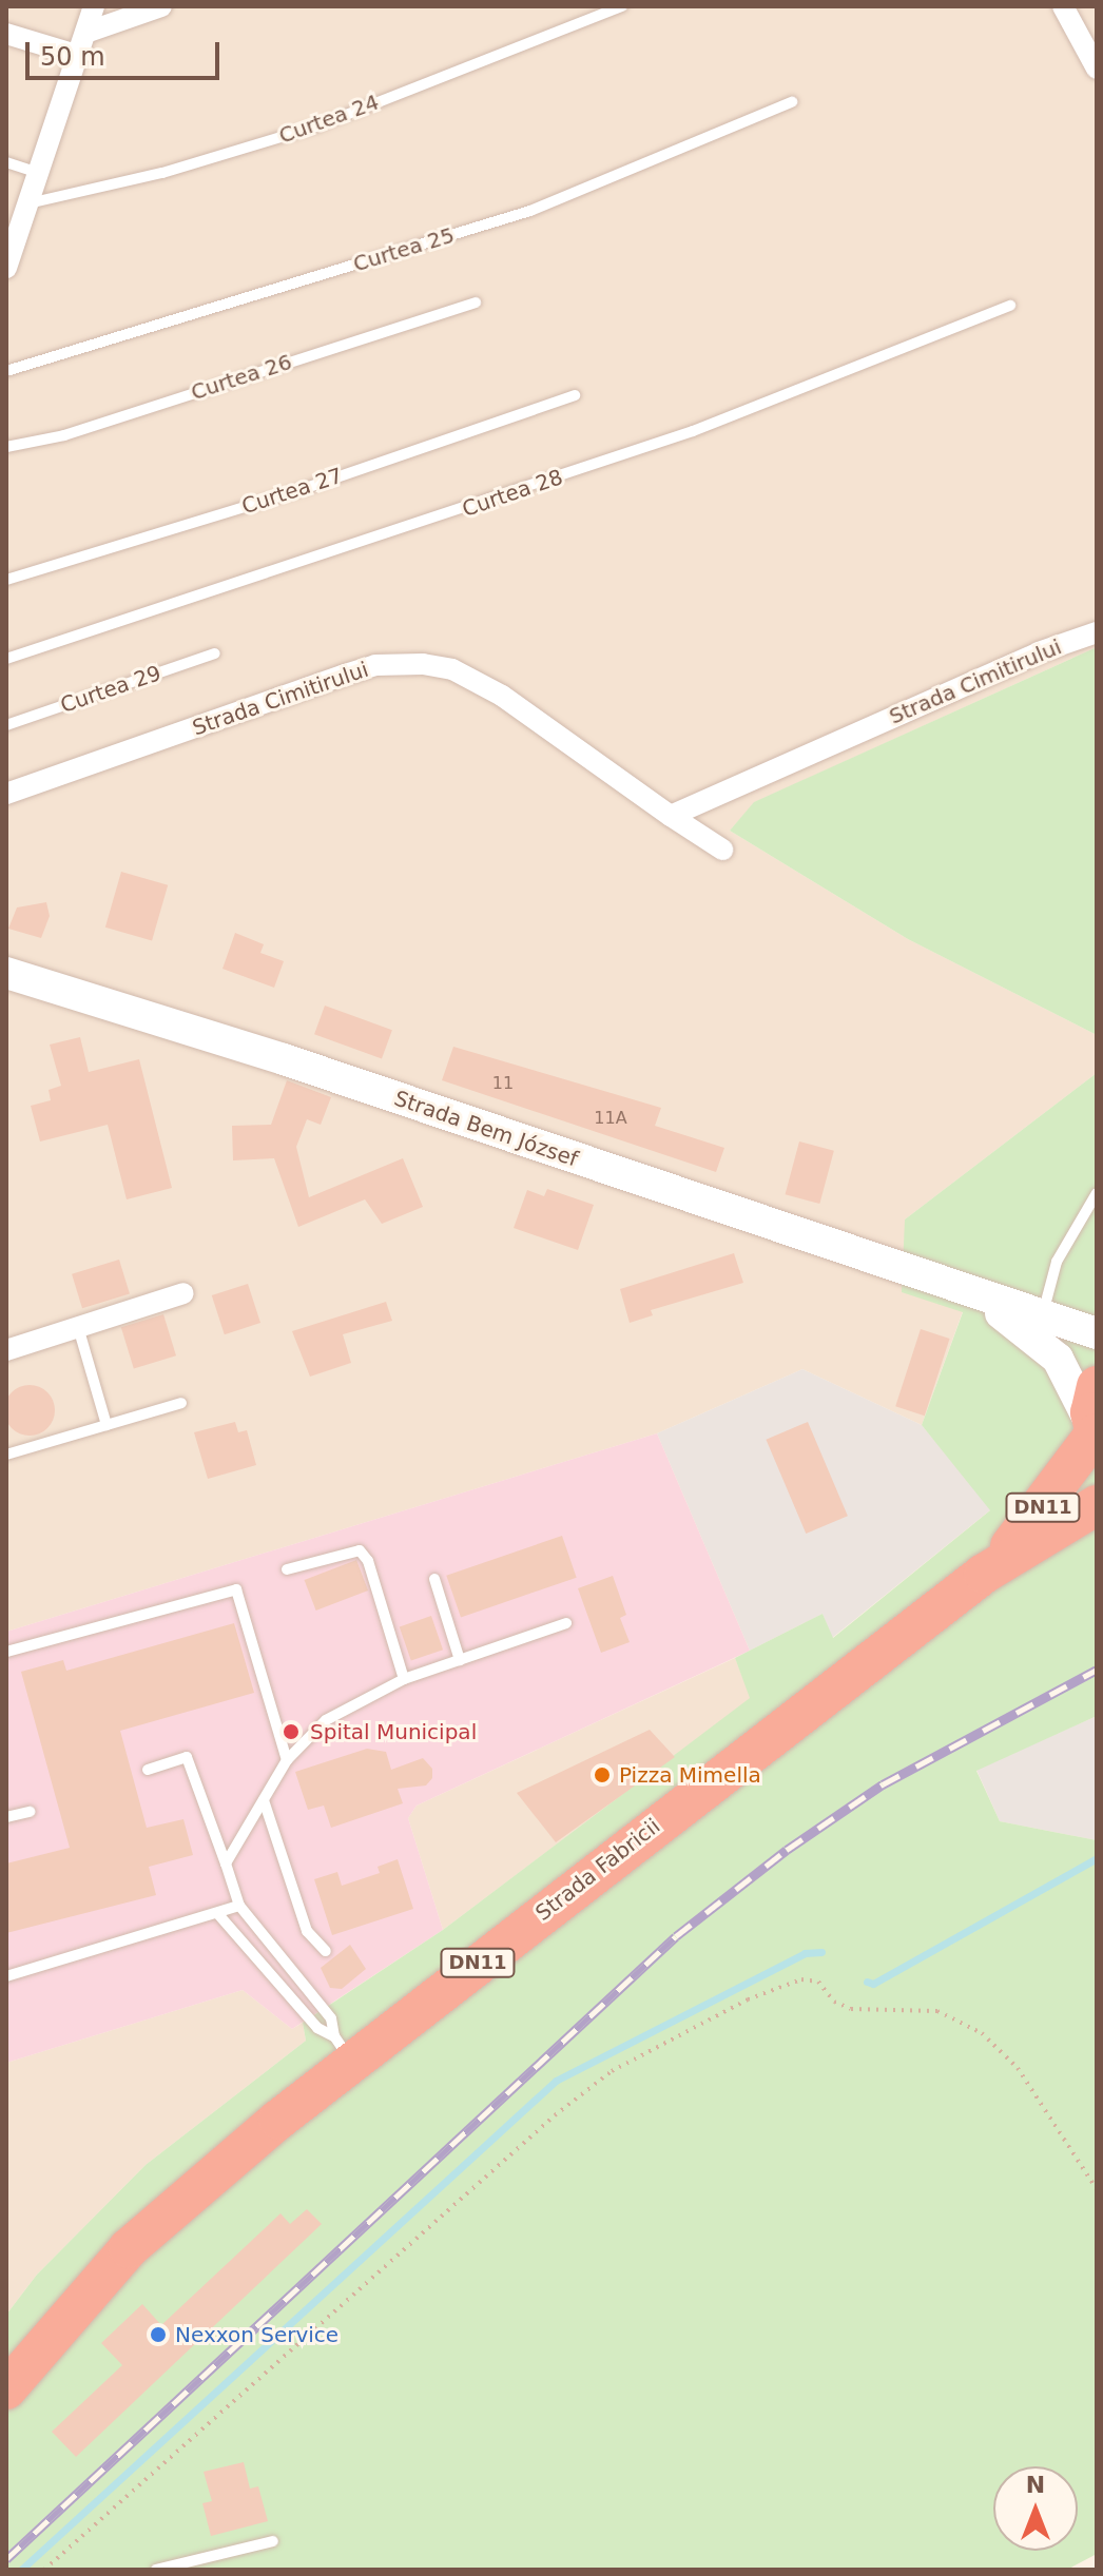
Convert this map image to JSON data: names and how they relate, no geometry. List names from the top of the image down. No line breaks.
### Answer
{"streets":{"highway":["DN11","Strada Fabricii"],"main road":["Strada Bem József"],"street":["Strada Cimitirului"],"lane":["Curtea 24","Curtea 25","Curtea 26","Curtea 27","Curtea 28","Curtea 29"]},"crossings":[["Strada Bem József","DN11"],["Strada Bem József","Strada Fabricii"],["DN11","Strada Fabricii"]],"places":["Spital Municipal","Pizza Mimella","Nexxon Service"],"house_numbers":["11","11A"],"scale_bar":"50 m","north":"top"}
